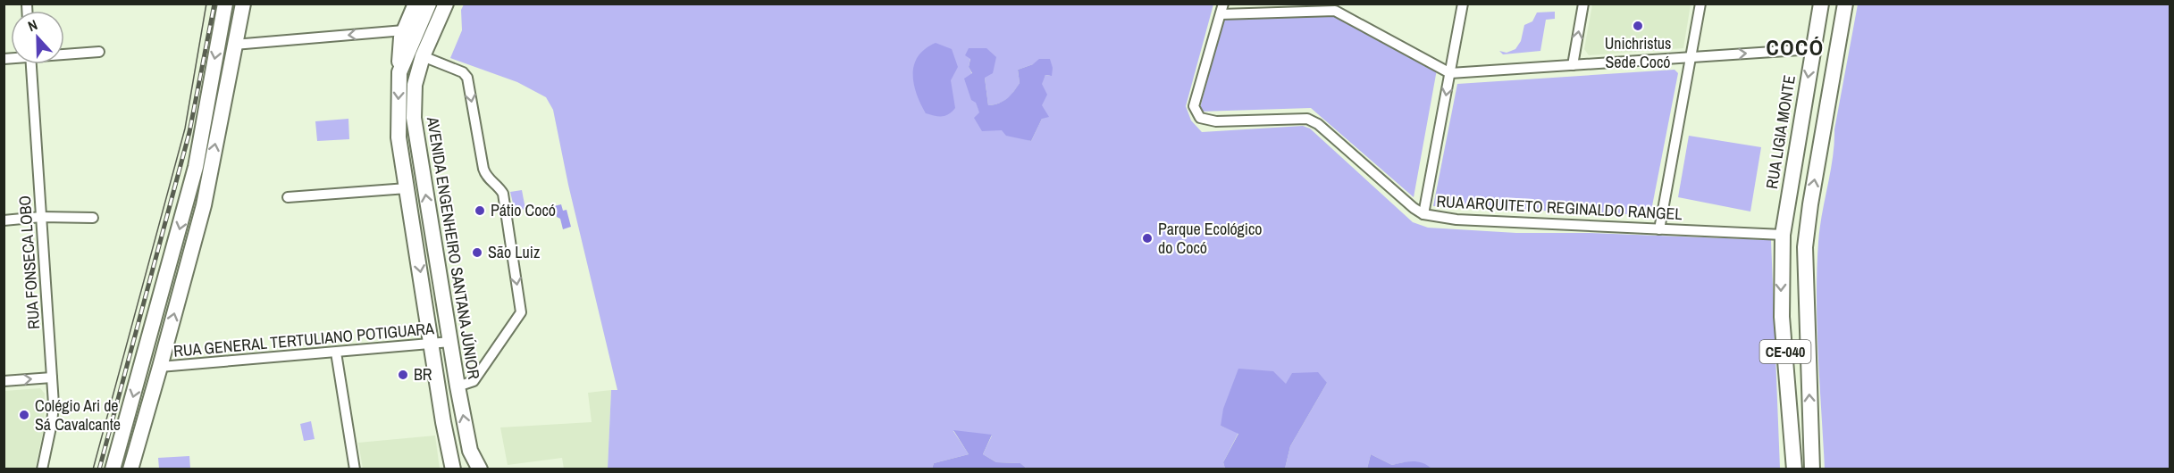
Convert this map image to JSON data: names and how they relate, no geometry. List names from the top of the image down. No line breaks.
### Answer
{"streets":{"main road":["RUA LIGIA MONTE","AVENIDA ENGENHEIRO SANTANA JÚNIOR","CE-040"],"street":["RUA ARQUITETO REGINALDO RANGEL","RUA FONSECA LOBO","RUA GENERAL TERTULIANO POTIGUARA"]},"crossings":[["RUA LIGIA MONTE","RUA ARQUITETO REGINALDO RANGEL"],["RUA LIGIA MONTE","CE-040"],["RUA ARQUITETO REGINALDO RANGEL","CE-040"],["AVENIDA ENGENHEIRO SANTANA JÚNIOR","RUA GENERAL TERTULIANO POTIGUARA"]],"districts":["COCÓ"],"places":["Unichristus Sede Cocó","Pátio Cocó","Parque Ecológico do Cocó","São Luiz","BR","Colégio Ari de Sá Cavalcante"],"north":"top"}
